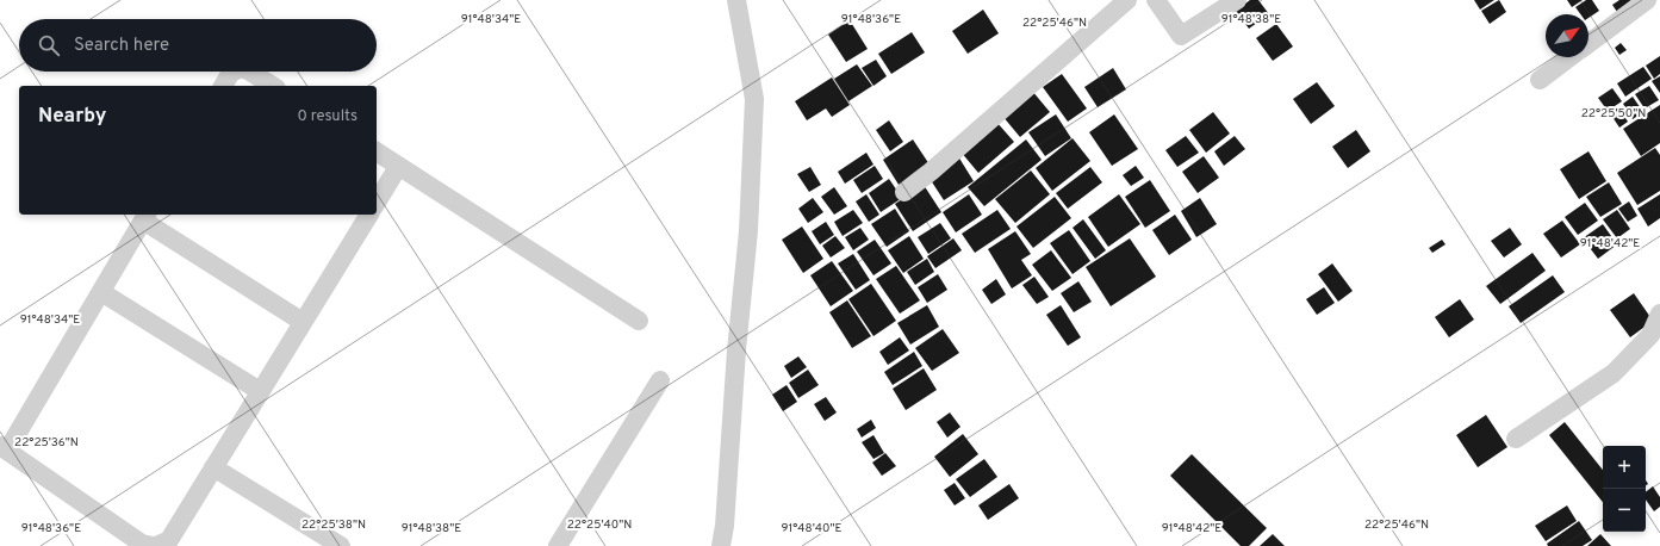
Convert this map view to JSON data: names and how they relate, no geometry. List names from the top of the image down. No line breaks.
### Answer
{"north":"top right","page":{"search":"Search here","heading":["Nearby","0 results"],"map_buttons":["+","−"]},"coordinates":["91°48'34\"E","91°48'38\"E","91°48'36\"E","22°25'46\"N","22°25'50\"N","91°48'42\"E","22°25'36\"N","22°25'38\"N","22°25'40\"N","91°48'40\"E"]}
